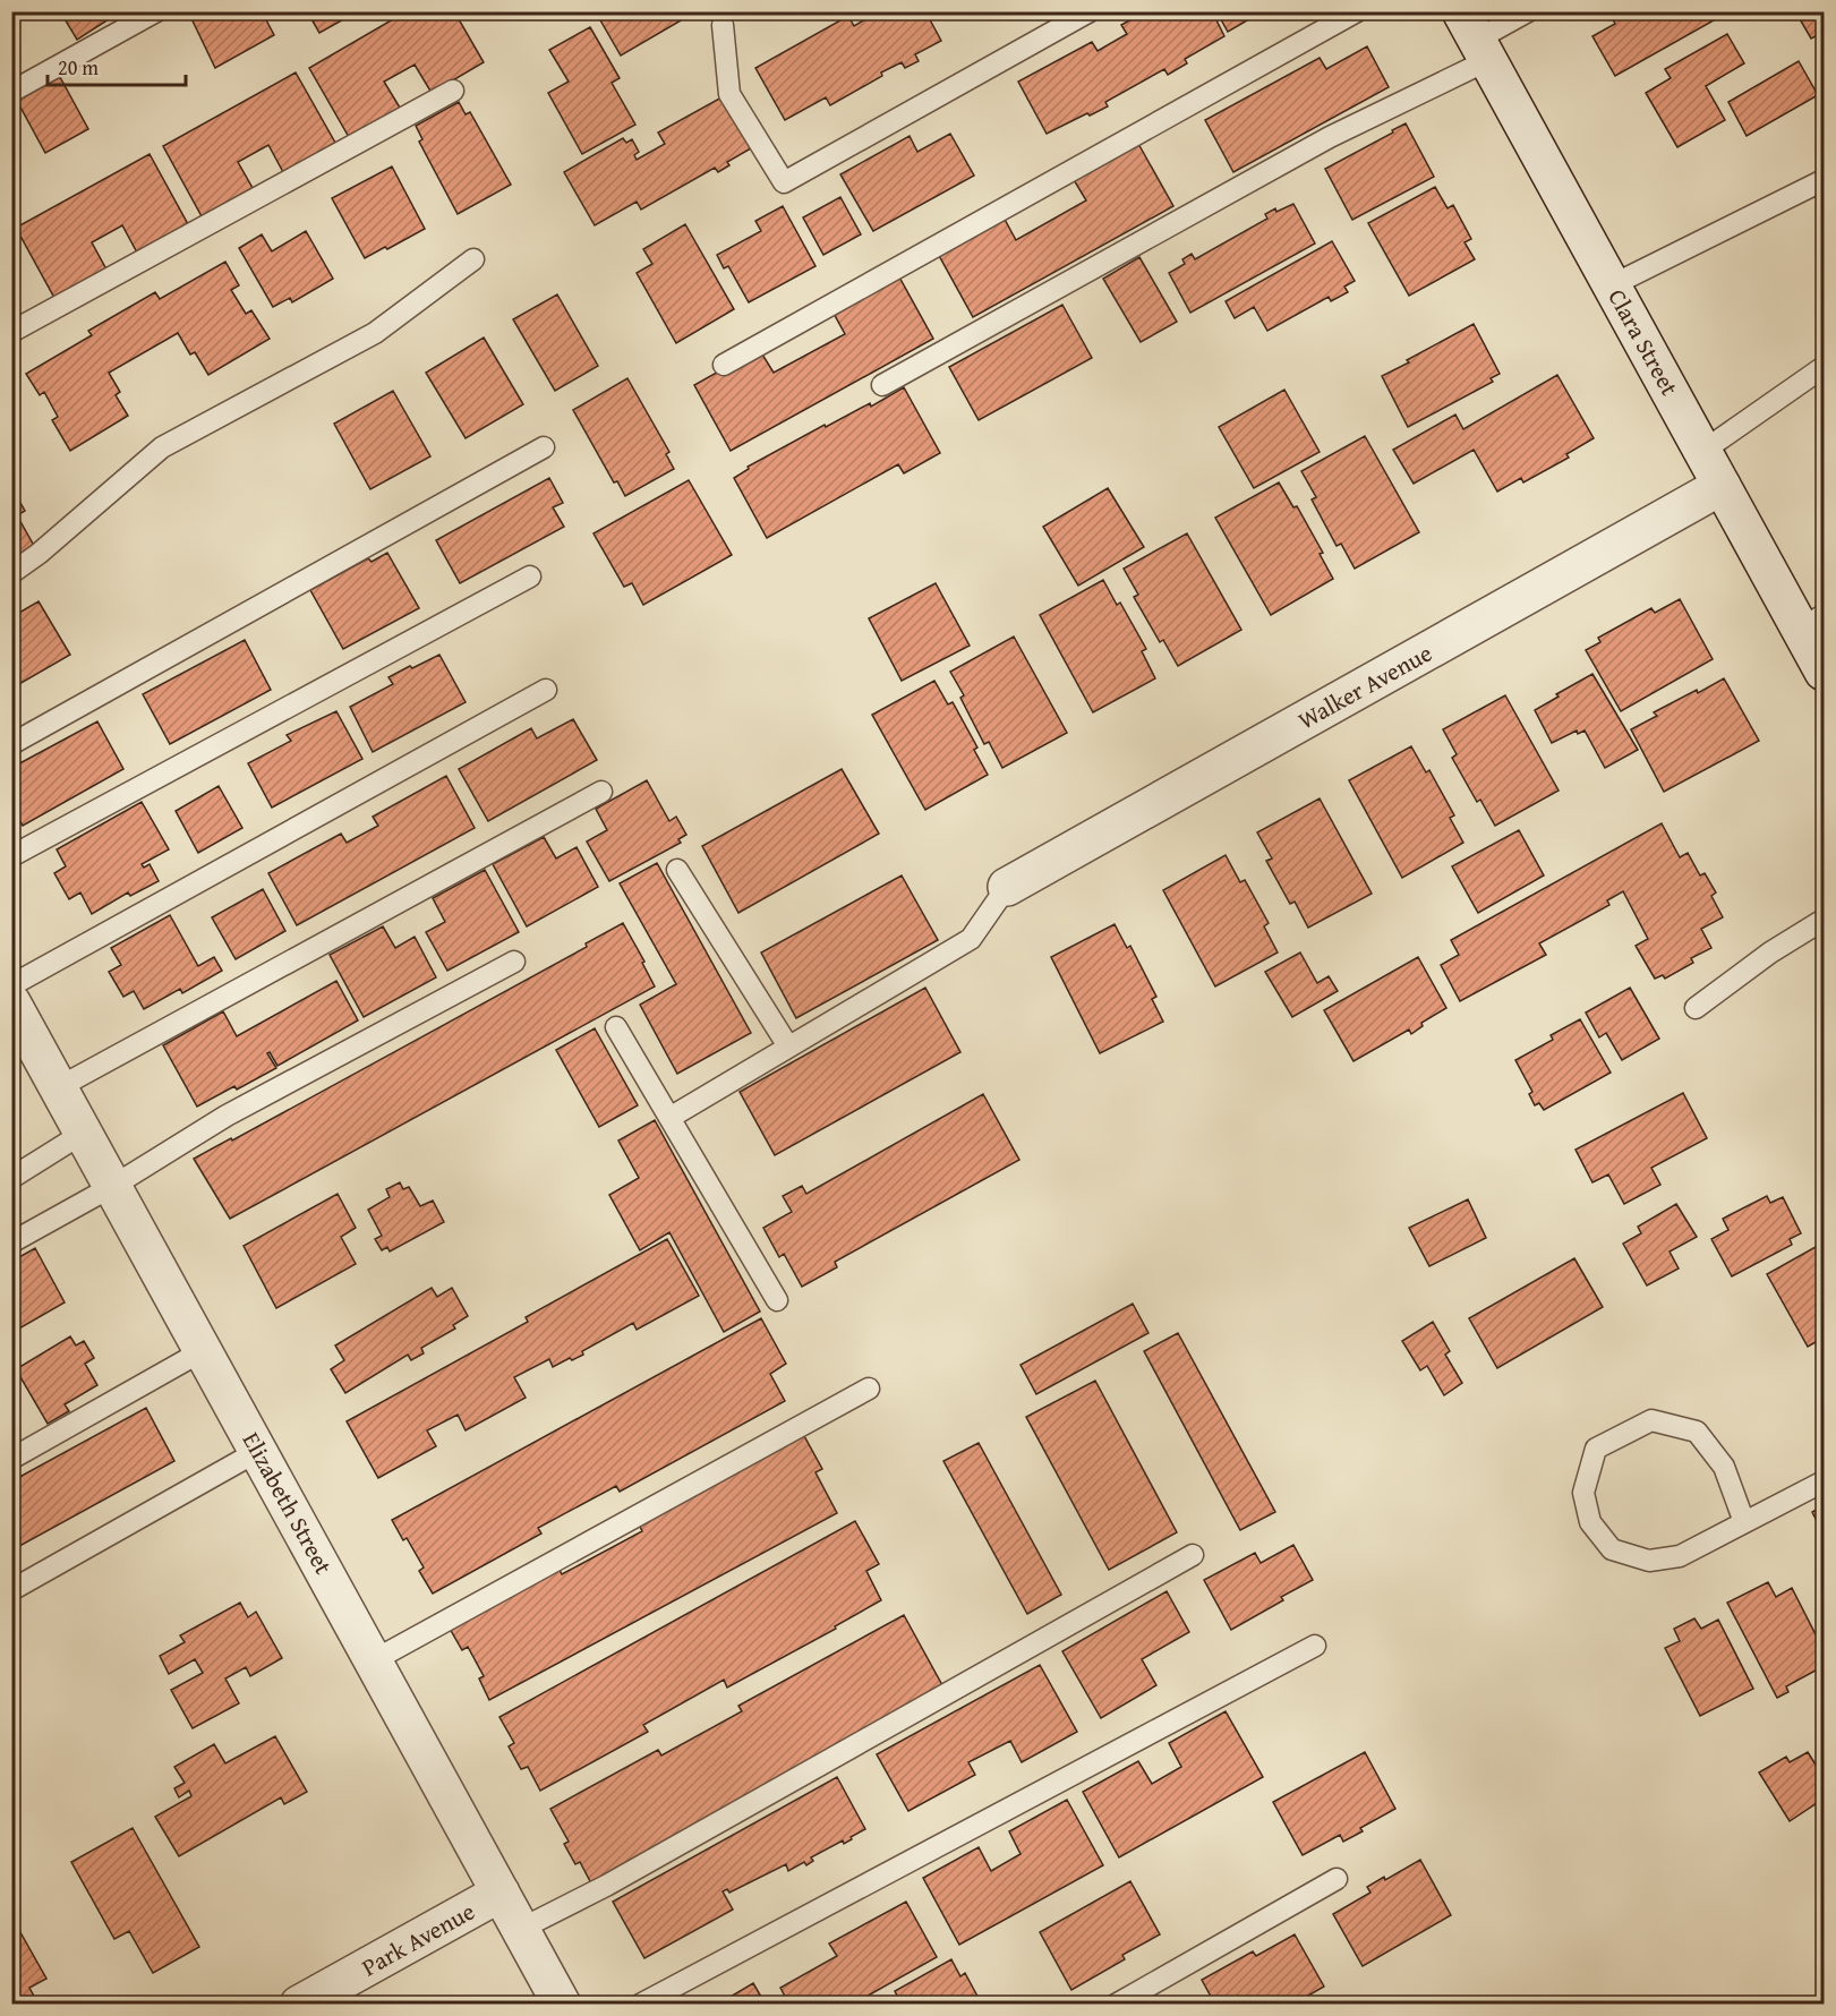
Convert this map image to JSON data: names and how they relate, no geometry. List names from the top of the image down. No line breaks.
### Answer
{"streets":{"street":["Clara Street","Walker Avenue","Elizabeth Street","Park Avenue"]},"crossings":[["Clara Street","Walker Avenue"],["Elizabeth Street","Park Avenue"]],"scale_bar":"20 m"}
